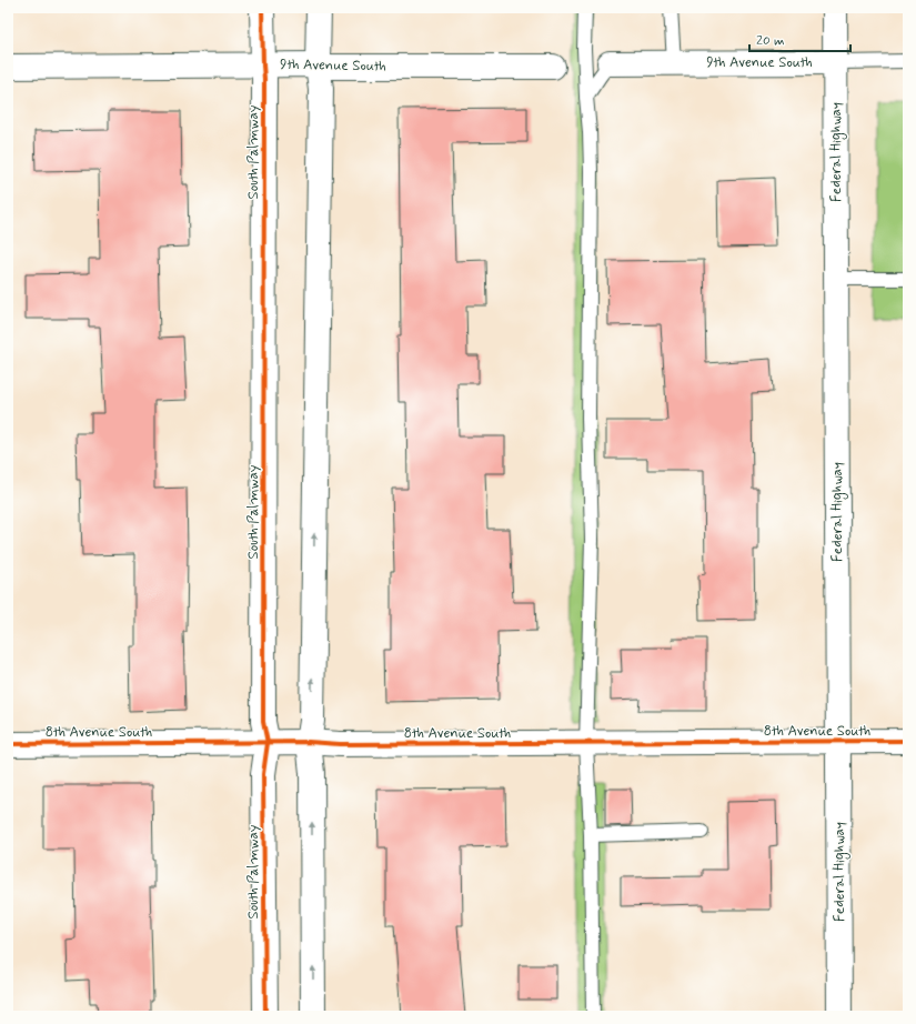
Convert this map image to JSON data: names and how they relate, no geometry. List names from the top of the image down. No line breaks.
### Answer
{"streets":{"street":["9th Avenue South","South Palmway","Federal Highway","8th Avenue South"]},"crossings":[["9th Avenue South","South Palmway"],["9th Avenue South","Federal Highway"],["South Palmway","8th Avenue South"],["Federal Highway","8th Avenue South"]],"scale_bar":"20 m"}
